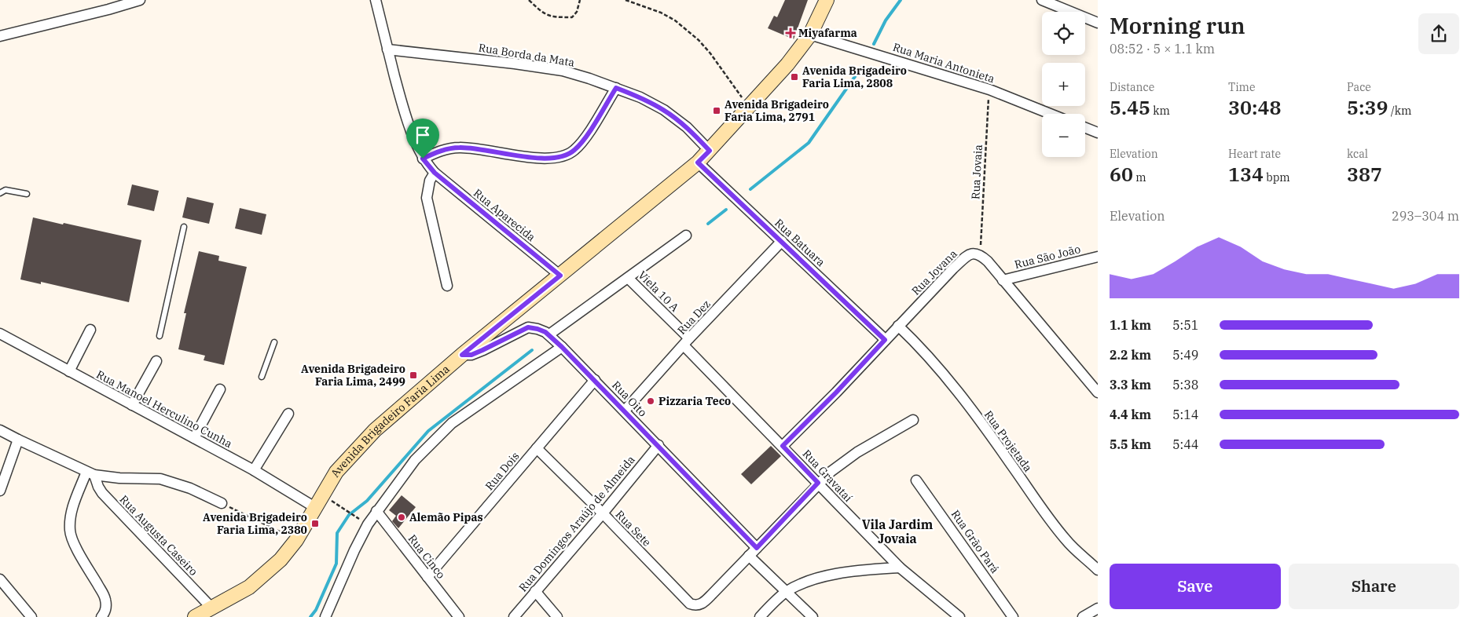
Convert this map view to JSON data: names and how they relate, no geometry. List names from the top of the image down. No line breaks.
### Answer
{"streets":{"main road":["Avenida Brigadeiro Faria Lima"],"street":["Rua Borda da Mata","Rua Maria Antonieta","Rua Aparecida","Rua Batuara","Rua São João","Rua Jovana","Viela 10 A","Rua Dez","Rua Oito","Rua Manoel Herculino Cunha","Rua Projetada","Rua Dois","Rua Gravataí","Rua Domingos Araújo de Almeida","Rua Sete","Rua Augusta Caseiro","Rua Grão Pará","Rua Cinco"],"path":["Rua Jovaia"]},"crossings":[["Rua Borda da Mata","Rua Aparecida"],["Rua Borda da Mata","Avenida Brigadeiro Faria Lima"],["Rua Maria Antonieta","Rua Jovaia"],["Rua Maria Antonieta","Avenida Brigadeiro Faria Lima"],["Rua Jovaia","Rua Jovana"],["Rua Aparecida","Avenida Brigadeiro Faria Lima"],["Rua Batuara","Rua Jovana"],["Rua Batuara","Rua Dez"],["Rua Batuara","Avenida Brigadeiro Faria Lima"],["Rua Jovana","Rua Projetada"],["Rua Jovana","Rua Gravataí"],["Viela 10 A","Rua Dez"],["Viela 10 A","Rua Gravataí"],["Rua Dez","Rua Oito"],["Rua Dez","Rua Gravataí"],["Rua Oito","Avenida Brigadeiro Faria Lima"],["Rua Oito","Rua Dois"],["Rua Oito","Rua Domingos Araújo de Almeida"],["Rua Oito","Rua Sete"],["Rua Manoel Herculino Cunha","Avenida Brigadeiro Faria Lima"],["Avenida Brigadeiro Faria Lima","Rua Augusta Caseiro"],["Rua Dois","Rua Sete"],["Rua Dois","Rua Cinco"],["Rua Gravataí","Rua Sete"],["Rua Domingos Araújo de Almeida","Rua Sete"]],"districts":["Vila Jardim Jovaia"],"places":{"health":["Miyafarma"],"transit":["Avenida Brigadeiro Faria Lima, 2808","Avenida Brigadeiro Faria Lima, 2791","Avenida Brigadeiro Faria Lima, 2499","Avenida Brigadeiro Faria Lima, 2380"],"other":["Pizzaria Teco","Alemão Pipas"]},"page":{"heading":["Morning run","08:52 · 5 × 1.1 km"],"map_buttons":["+","−"],"stats":[["Distance","5.45 km"],["Time","30:48"],["Pace","5:39 /km"],["Elevation","60 m"],["Heart rate","134 bpm"],["kcal","387"]],"chart":["Elevation","293–304 m"],"list":[{"name":"1.1 km","note":"5:51"},{"name":"2.2 km","note":"5:49"},{"name":"3.3 km","note":"5:38"},{"name":"4.4 km","note":"5:14"},{"name":"5.5 km","note":"5:44"}],"buttons":["Save","Share"]}}
